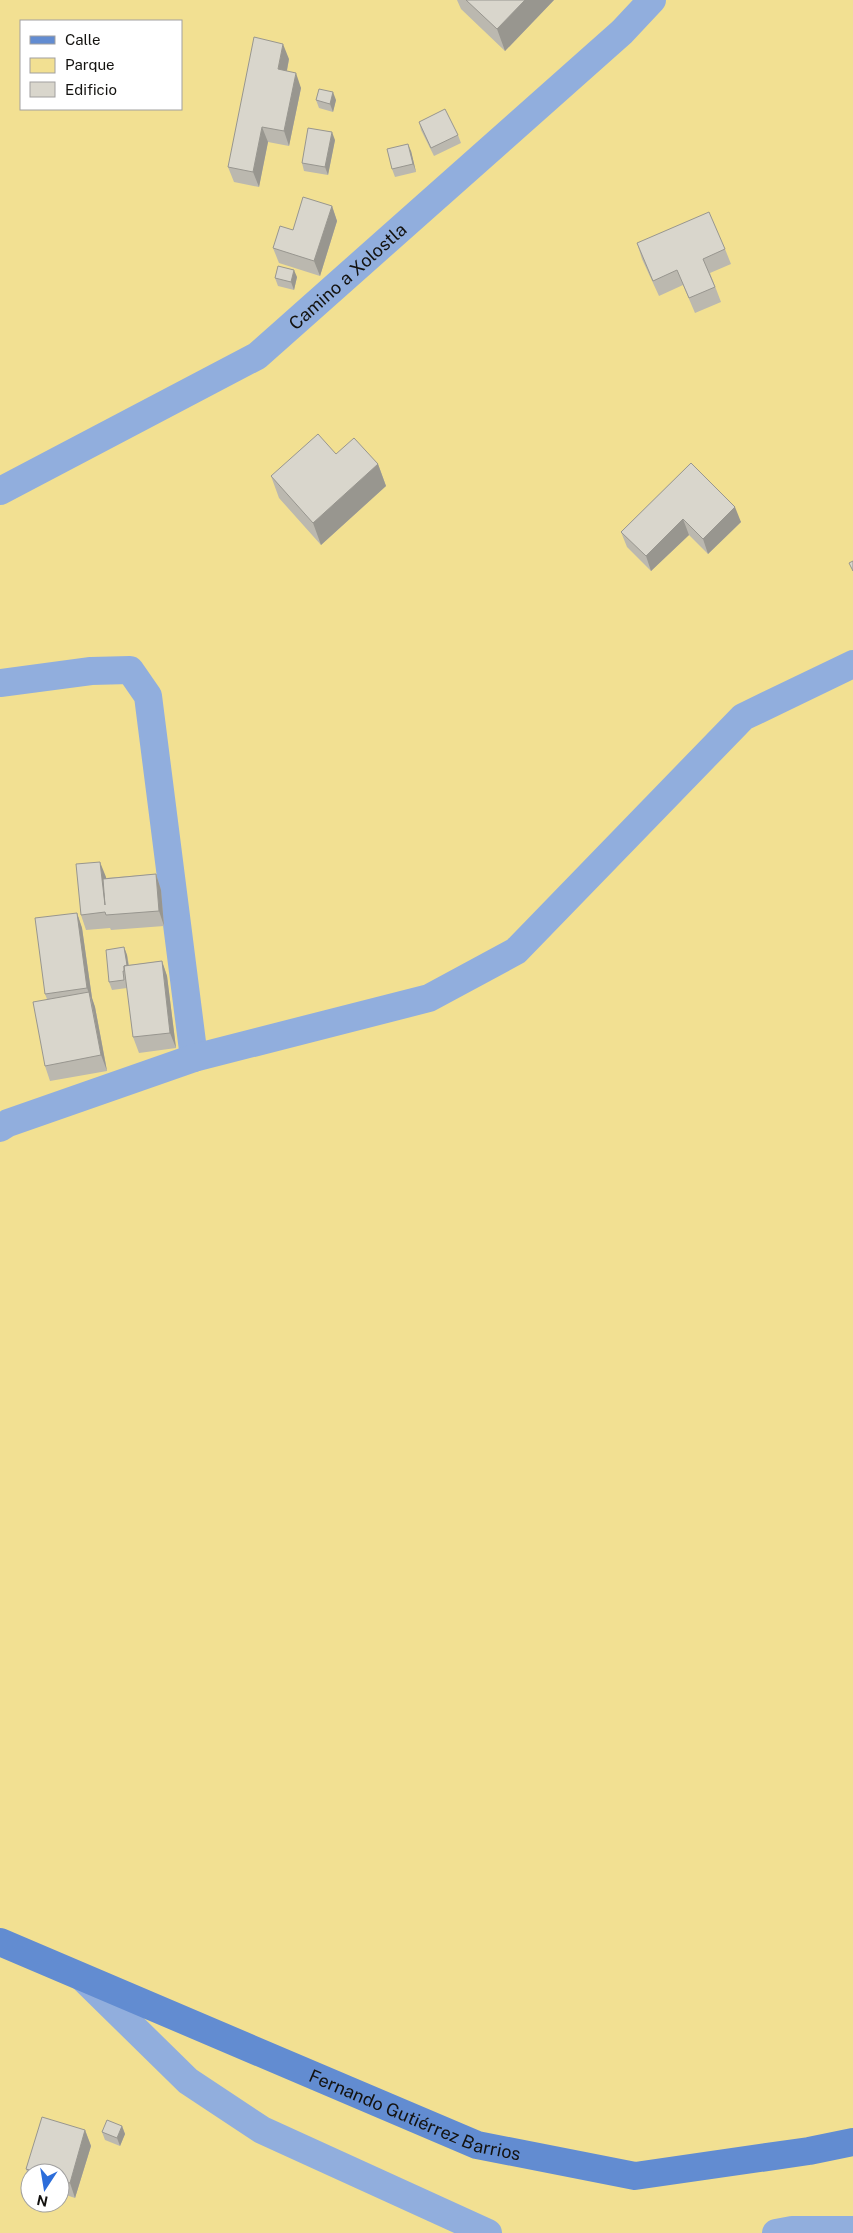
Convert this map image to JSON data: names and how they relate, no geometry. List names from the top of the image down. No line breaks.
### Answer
{"streets":{"main road":["Fernando Gutiérrez Barrios"],"street":["Camino a Xolostla"]},"legend":["Calle","Parque","Edificio"],"north":"bottom"}
